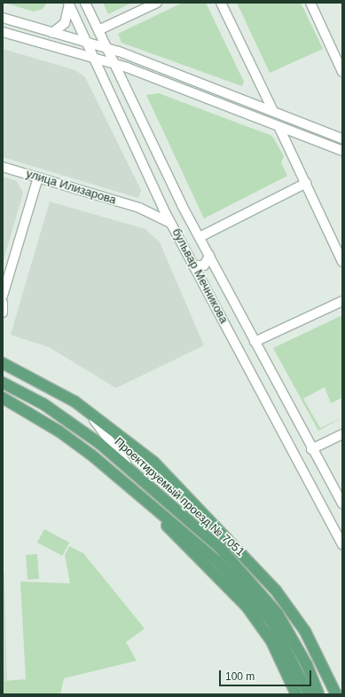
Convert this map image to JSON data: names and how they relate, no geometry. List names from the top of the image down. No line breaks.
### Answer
{"streets":{"main road":["Проектируемый проезд № 7051"],"street":["улица Илизарова","бульвар Мечникова"]},"crossings":[["улица Илизарова","бульвар Мечникова"]],"scale_bar":"100 m"}
